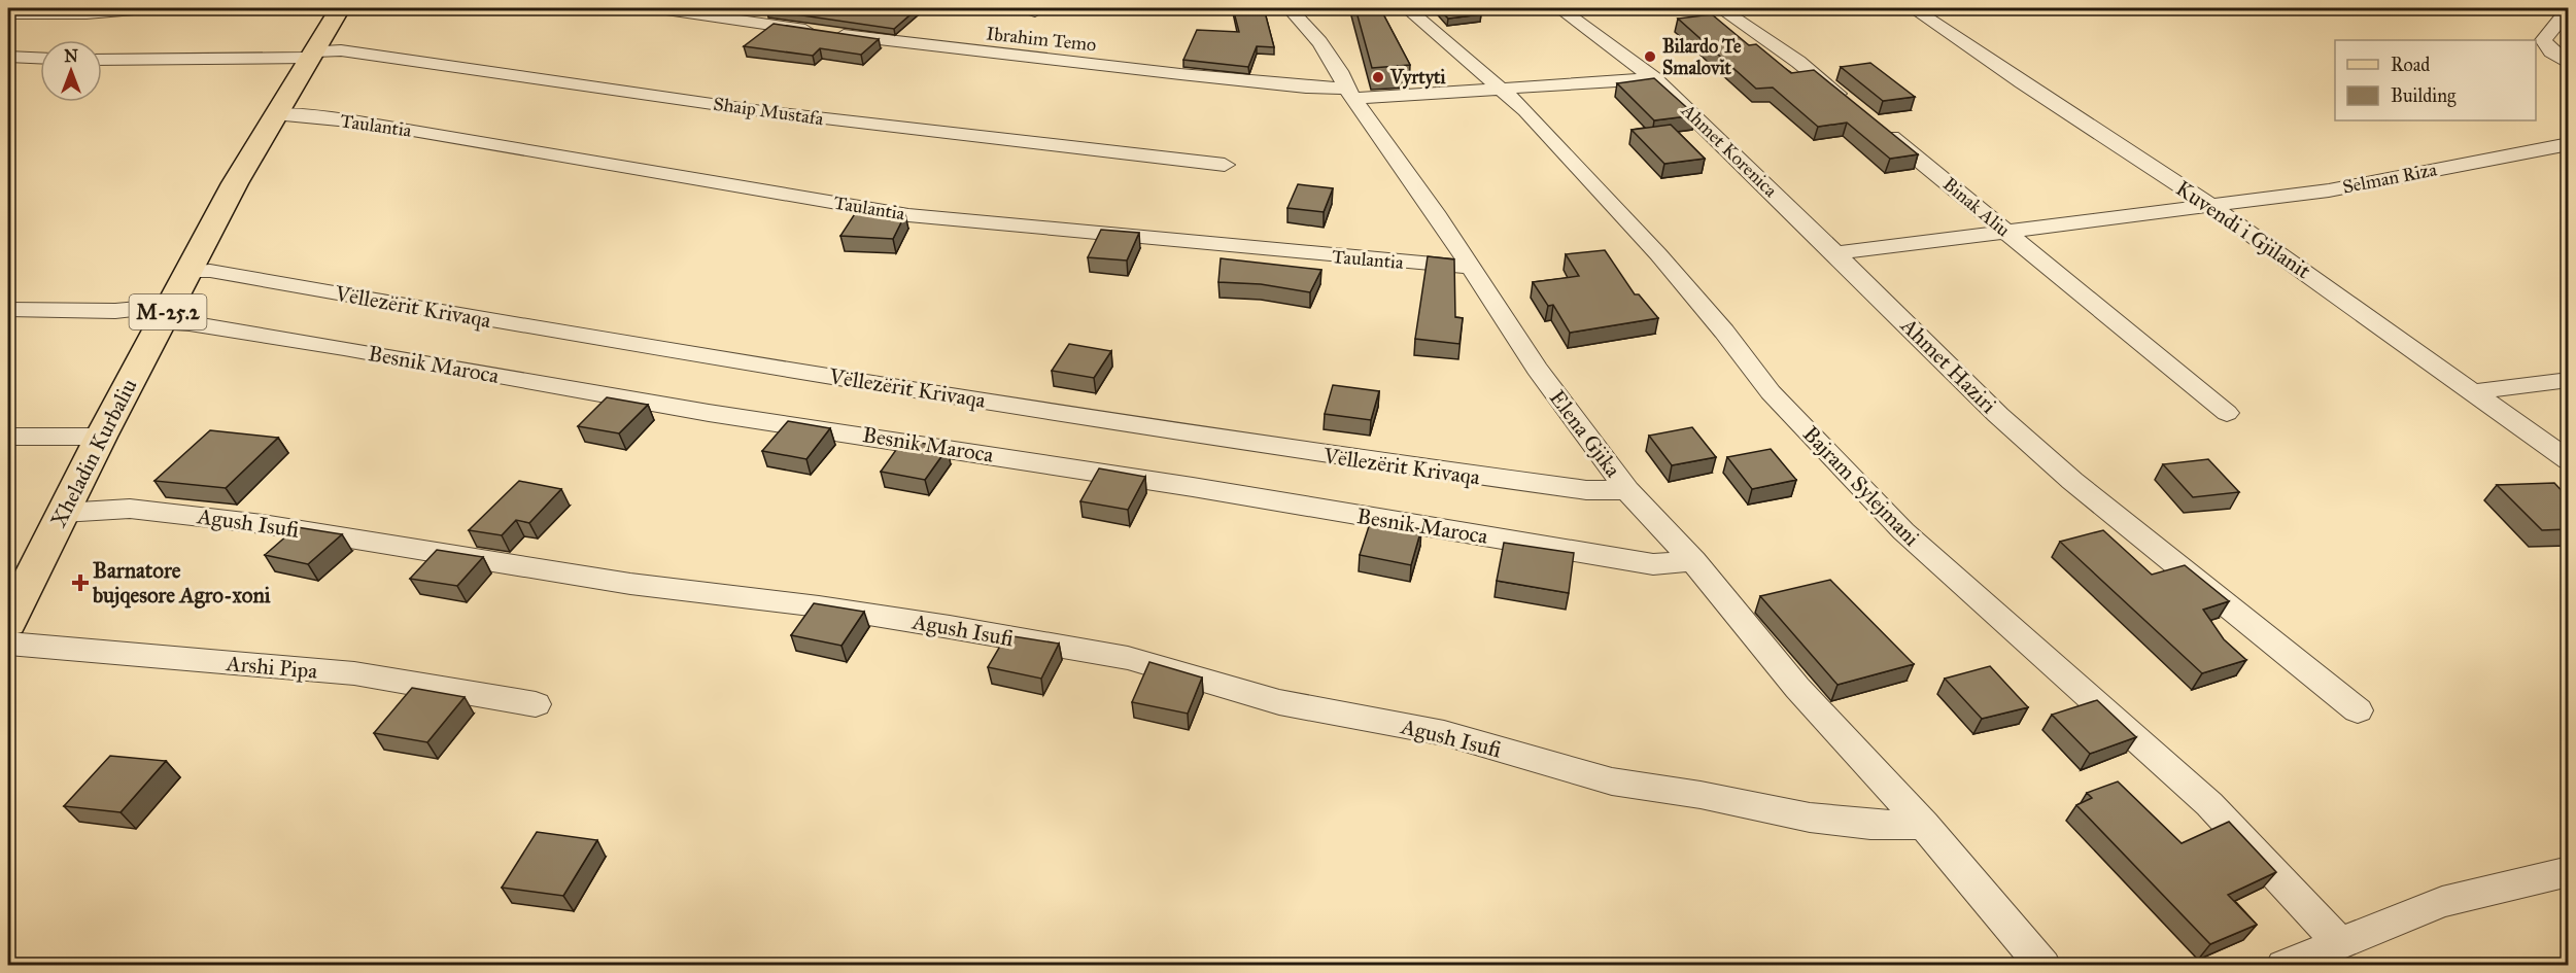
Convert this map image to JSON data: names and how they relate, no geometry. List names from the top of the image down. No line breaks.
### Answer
{"streets":{"main road":["M-25.2","Xheladin Kurbaliu"],"street":["Ibrahim Temo","Shaip Mustafa","Taulantia","Ahmet Korenica","Selman Riza","Binak Aliu","Kuvendi i Gjilanit","Vëllezërit Krivaqa","Besnik Maroca","Ahmet Haziri","Elena Gjika","Bajram Sylejmani","Agush Isufi","Arshi Pipa"]},"crossings":[["Ibrahim Temo","Ahmet Korenica"],["Ibrahim Temo","Elena Gjika"],["Ibrahim Temo","Bajram Sylejmani"],["Shaip Mustafa","Xheladin Kurbaliu"],["Taulantia","Elena Gjika"],["Taulantia","Xheladin Kurbaliu"],["Ahmet Korenica","Ahmet Haziri"],["Selman Riza","Kuvendi i Gjilanit"],["Vëllezërit Krivaqa","Elena Gjika"],["Vëllezërit Krivaqa","Xheladin Kurbaliu"],["Besnik Maroca","Elena Gjika"],["Besnik Maroca","Xheladin Kurbaliu"],["Elena Gjika","Agush Isufi"],["Xheladin Kurbaliu","Agush Isufi"]],"places":{"other":["Bilardo Te Smalovit","Vyrtyti"],"health":["Barnatore bujqesore Agro-xoni"]},"legend":["Road","Building"],"north":"top"}
